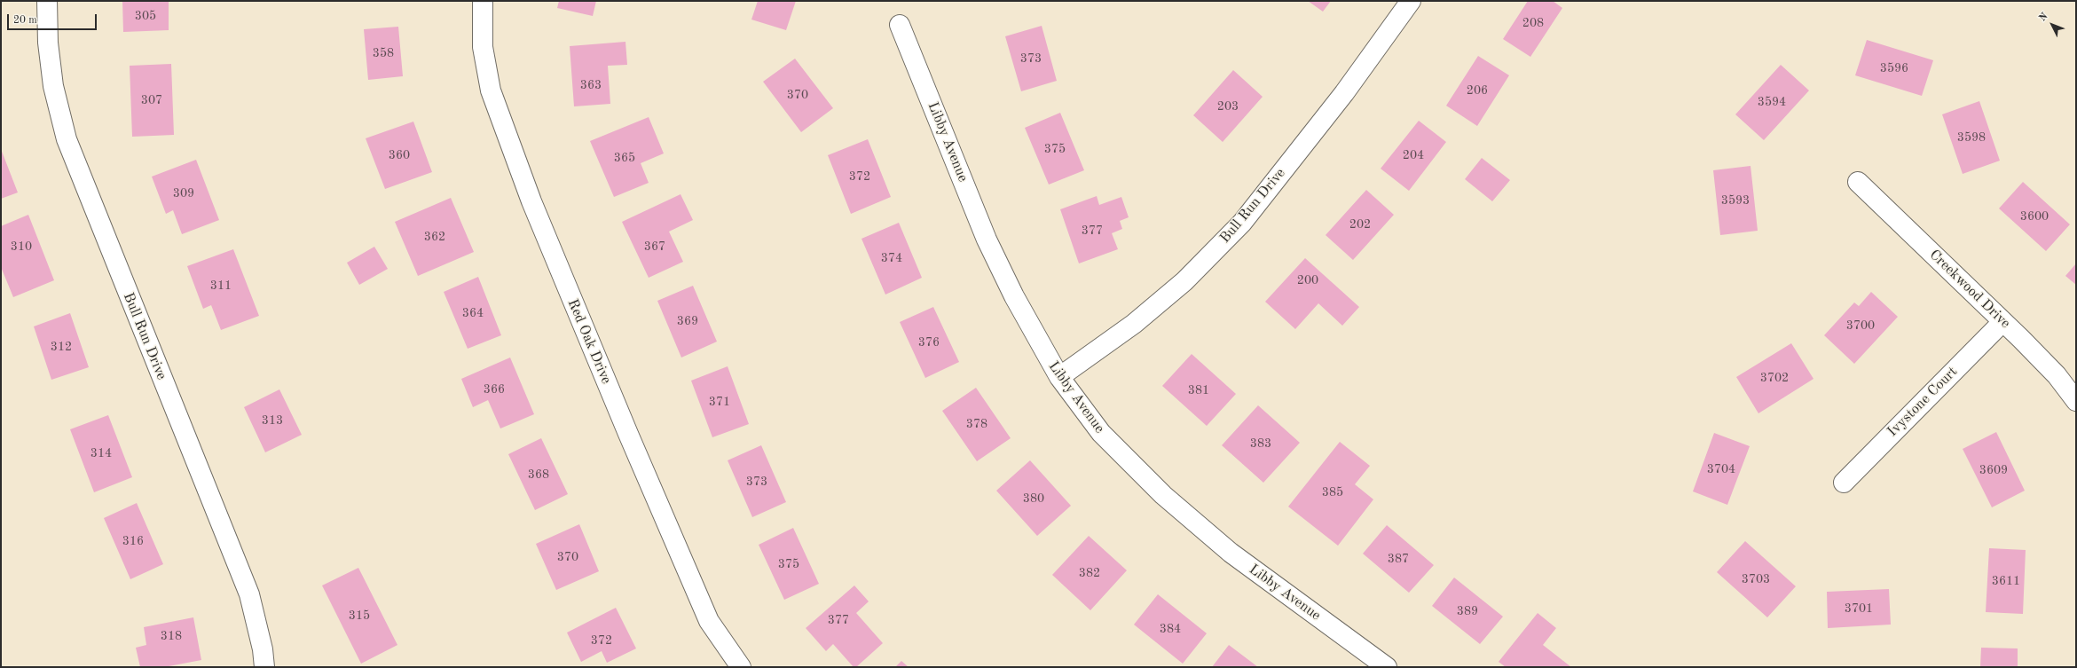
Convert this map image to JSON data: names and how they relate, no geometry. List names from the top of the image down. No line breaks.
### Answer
{"streets":{"street":["Libby Avenue","Bull Run Drive","Creekwood Drive","Red Oak Drive","Ivystone Court"]},"crossings":[["Libby Avenue","Bull Run Drive"],["Creekwood Drive","Ivystone Court"]],"house_numbers":["305","208","358","373","3596","363","206","370","307","3594","203","3598","375","360","204","365","372","309","3593","3600","202","377","362","310","367","374","200","311","364","369","3700","376","312","3702","366","381","371","313","378","383","314","3704","3609","368","373","385","380","316","370","387","375","382","3703","3611","3701","389","315","377","384","318","372"],"scale_bar":"20 m","north":"top left"}
